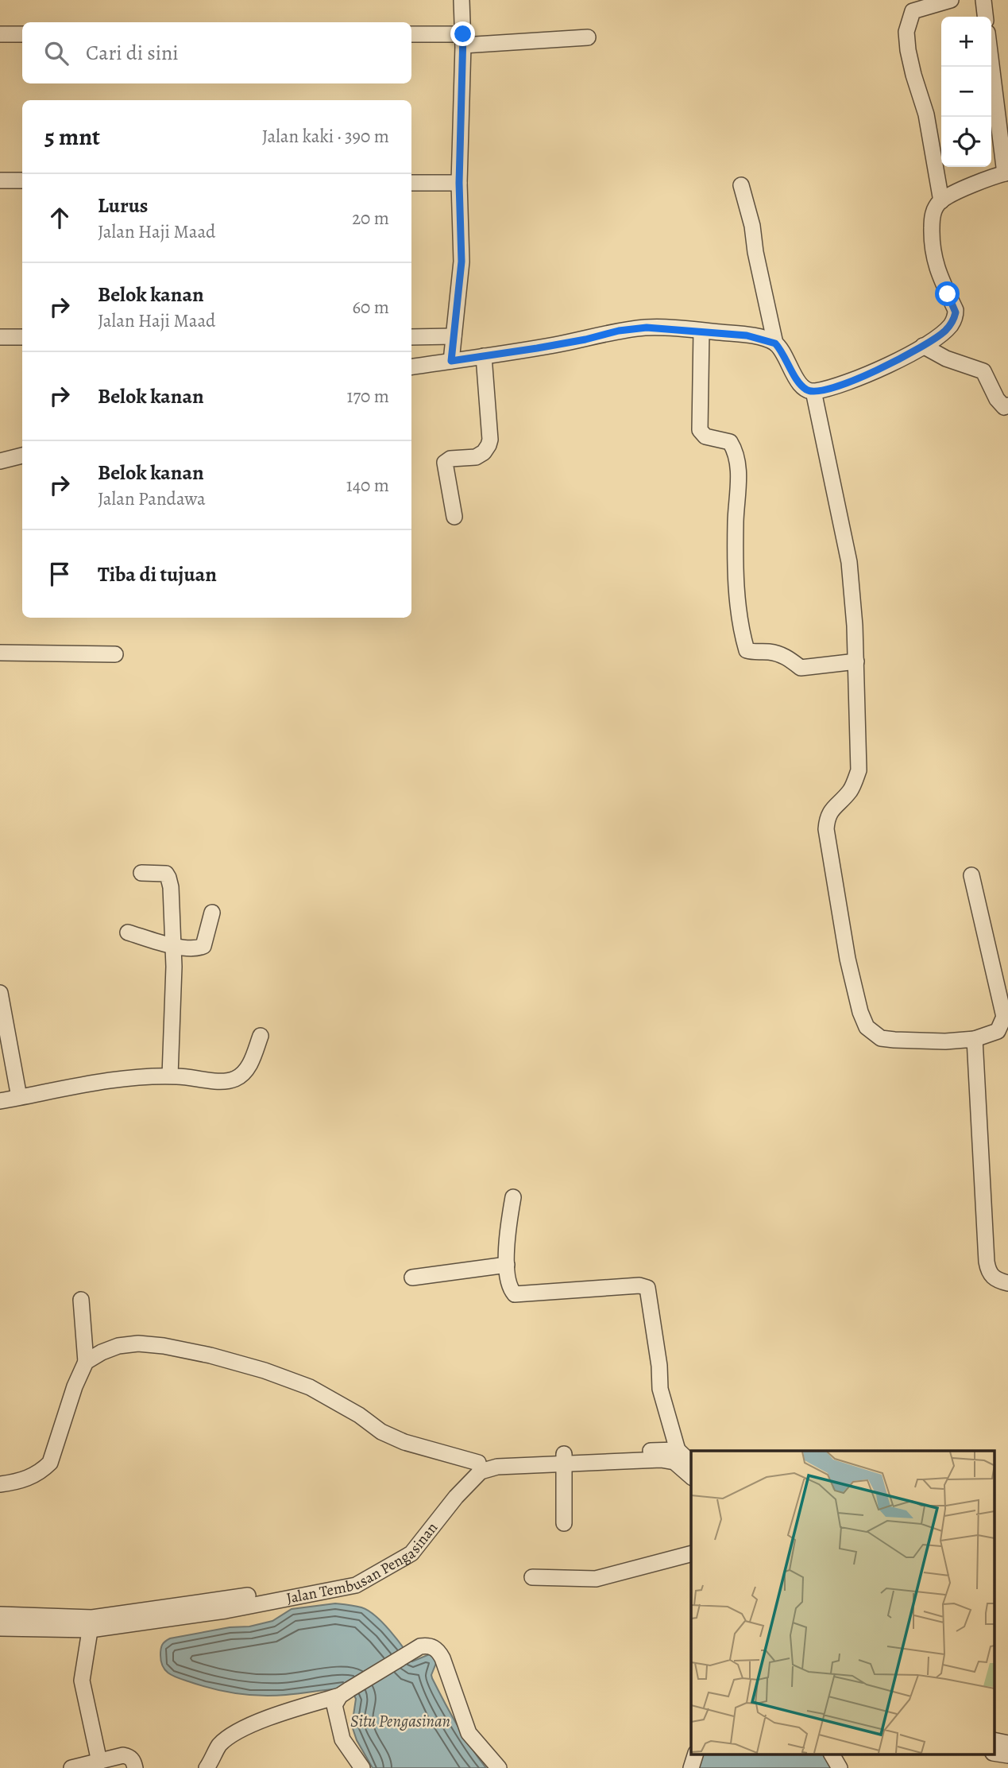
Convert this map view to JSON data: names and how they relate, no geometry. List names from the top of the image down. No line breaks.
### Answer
{"streets":{"street":["Jalan Tembusan Pengasinan"]},"water":["Situ Pengasinan"],"page":{"map_buttons":["+","−"],"search":"Cari di sini","heading":["5 mnt","Jalan kaki · 390 m"],"list":[["Lurus","Jalan Haji Maad","20 m"],["Belok kanan","Jalan Haji Maad","60 m"],["Belok kanan","170 m"],["Belok kanan","Jalan Pandawa","140 m"],"Tiba di tujuan"]}}
